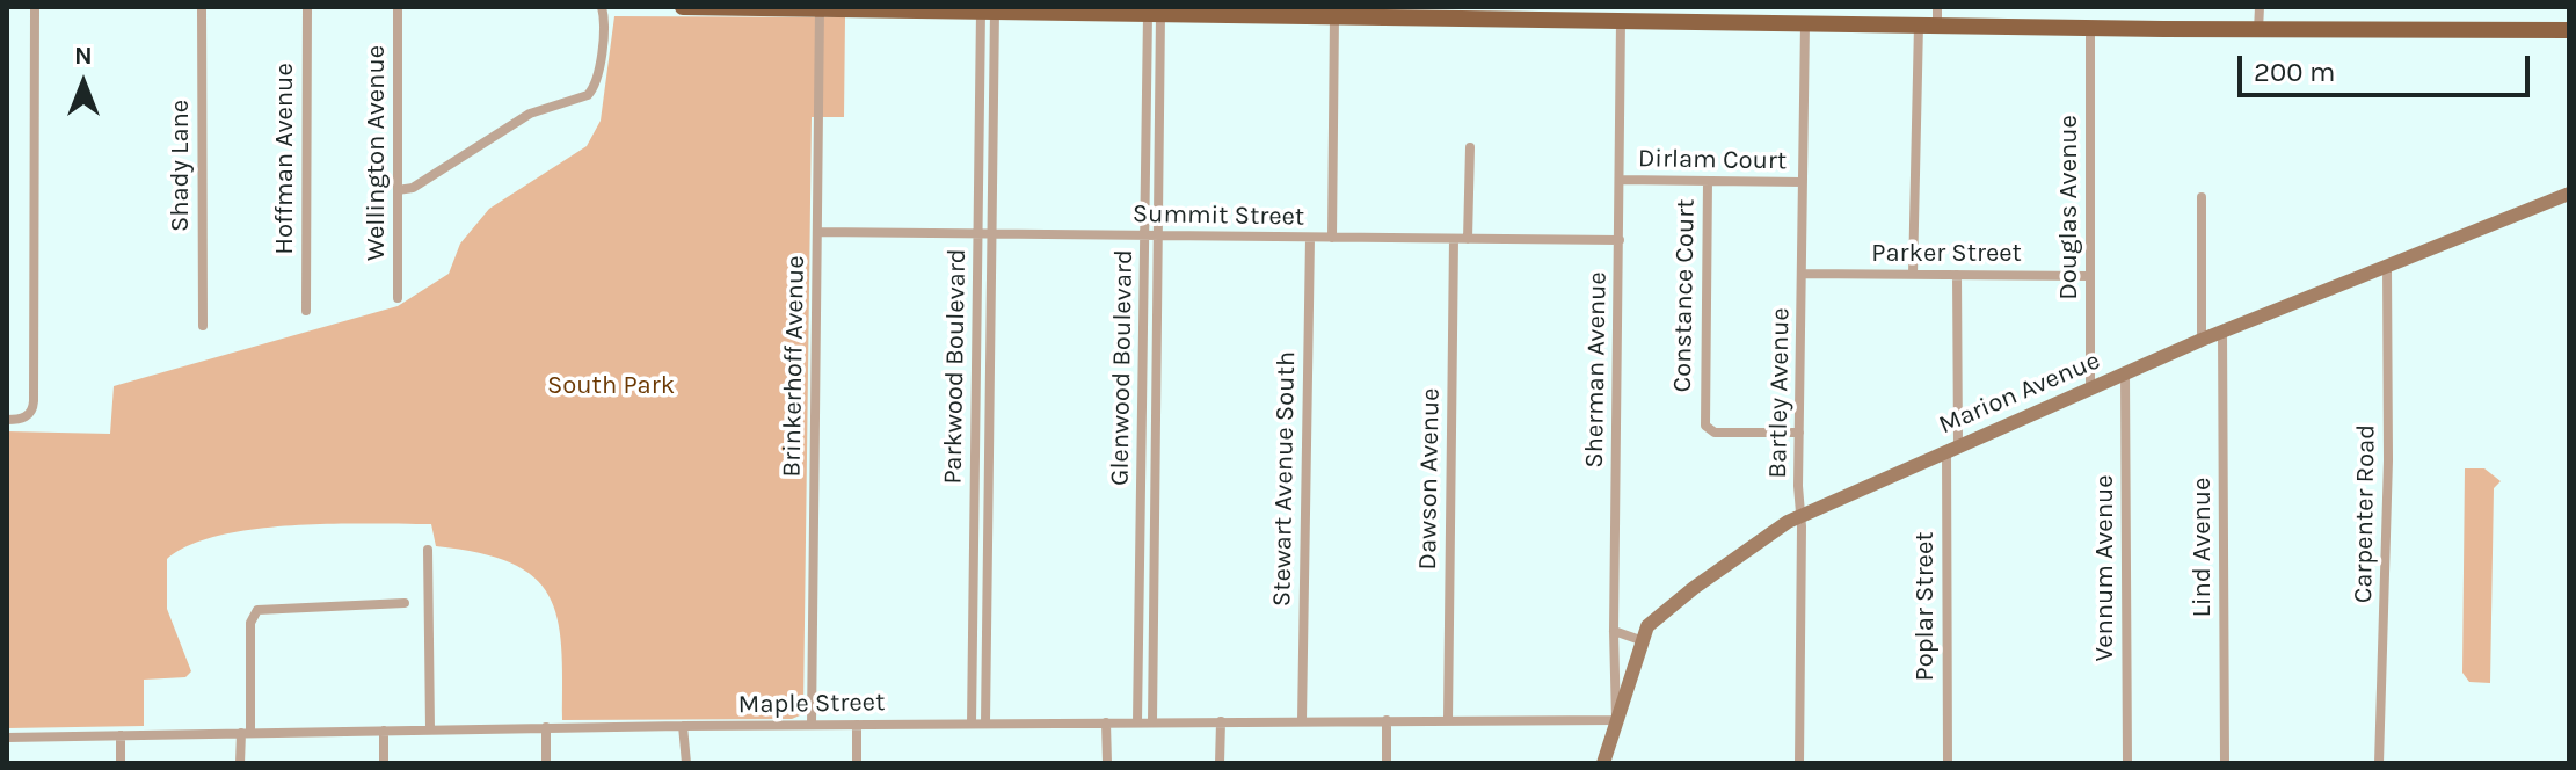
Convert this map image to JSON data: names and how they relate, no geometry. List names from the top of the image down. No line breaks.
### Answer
{"streets":{"street":["Wellington Avenue","Hoffman Avenue","Dirlam Court","Shady Lane","Douglas Avenue","Summit Street","Parker Street","Constance Court","Brinkerhoff Avenue","Parkwood Boulevard","Glenwood Boulevard","Sherman Avenue","Bartley Avenue","Marion Avenue","Stewart Avenue South","Dawson Avenue","Carpenter Road","Lind Avenue","Vennum Avenue","Poplar Street","Maple Street"]},"crossings":[["Dirlam Court","Constance Court"],["Dirlam Court","Sherman Avenue"],["Dirlam Court","Bartley Avenue"],["Douglas Avenue","Parker Street"],["Douglas Avenue","Marion Avenue"],["Summit Street","Brinkerhoff Avenue"],["Summit Street","Parkwood Boulevard"],["Summit Street","Glenwood Boulevard"],["Summit Street","Sherman Avenue"],["Summit Street","Stewart Avenue South"],["Summit Street","Dawson Avenue"],["Parker Street","Bartley Avenue"],["Parker Street","Poplar Street"],["Constance Court","Bartley Avenue"],["Brinkerhoff Avenue","Maple Street"],["Parkwood Boulevard","Maple Street"],["Glenwood Boulevard","Maple Street"],["Sherman Avenue","Marion Avenue"],["Sherman Avenue","Maple Street"],["Bartley Avenue","Marion Avenue"],["Marion Avenue","Carpenter Road"],["Marion Avenue","Lind Avenue"],["Marion Avenue","Vennum Avenue"],["Marion Avenue","Poplar Street"],["Marion Avenue","Maple Street"],["Stewart Avenue South","Maple Street"],["Dawson Avenue","Maple Street"]],"parks":["South Park"],"scale_bar":"200 m","north":"top"}
